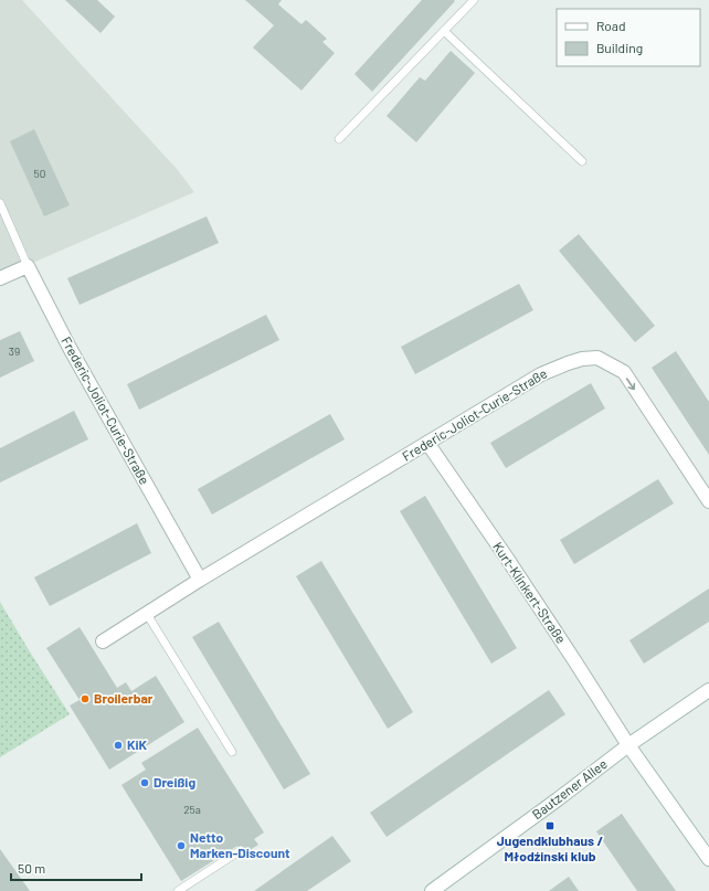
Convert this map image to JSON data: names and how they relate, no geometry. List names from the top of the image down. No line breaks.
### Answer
{"streets":{"street":["Frederic-Joliot-Curie-Straße","Kurt-Klinkert-Straße","Bautzener Allee"]},"crossings":[["Frederic-Joliot-Curie-Straße","Kurt-Klinkert-Straße"],["Kurt-Klinkert-Straße","Bautzener Allee"]],"places":{"other":["Broilerbar","KiK","Dreißig","Netto Marken-Discount"],"transit":["Jugendklubhaus / Młodźinski klub"]},"house_numbers":["50","39","25a"],"legend":["Road","Building"],"scale_bar":"50 m"}
